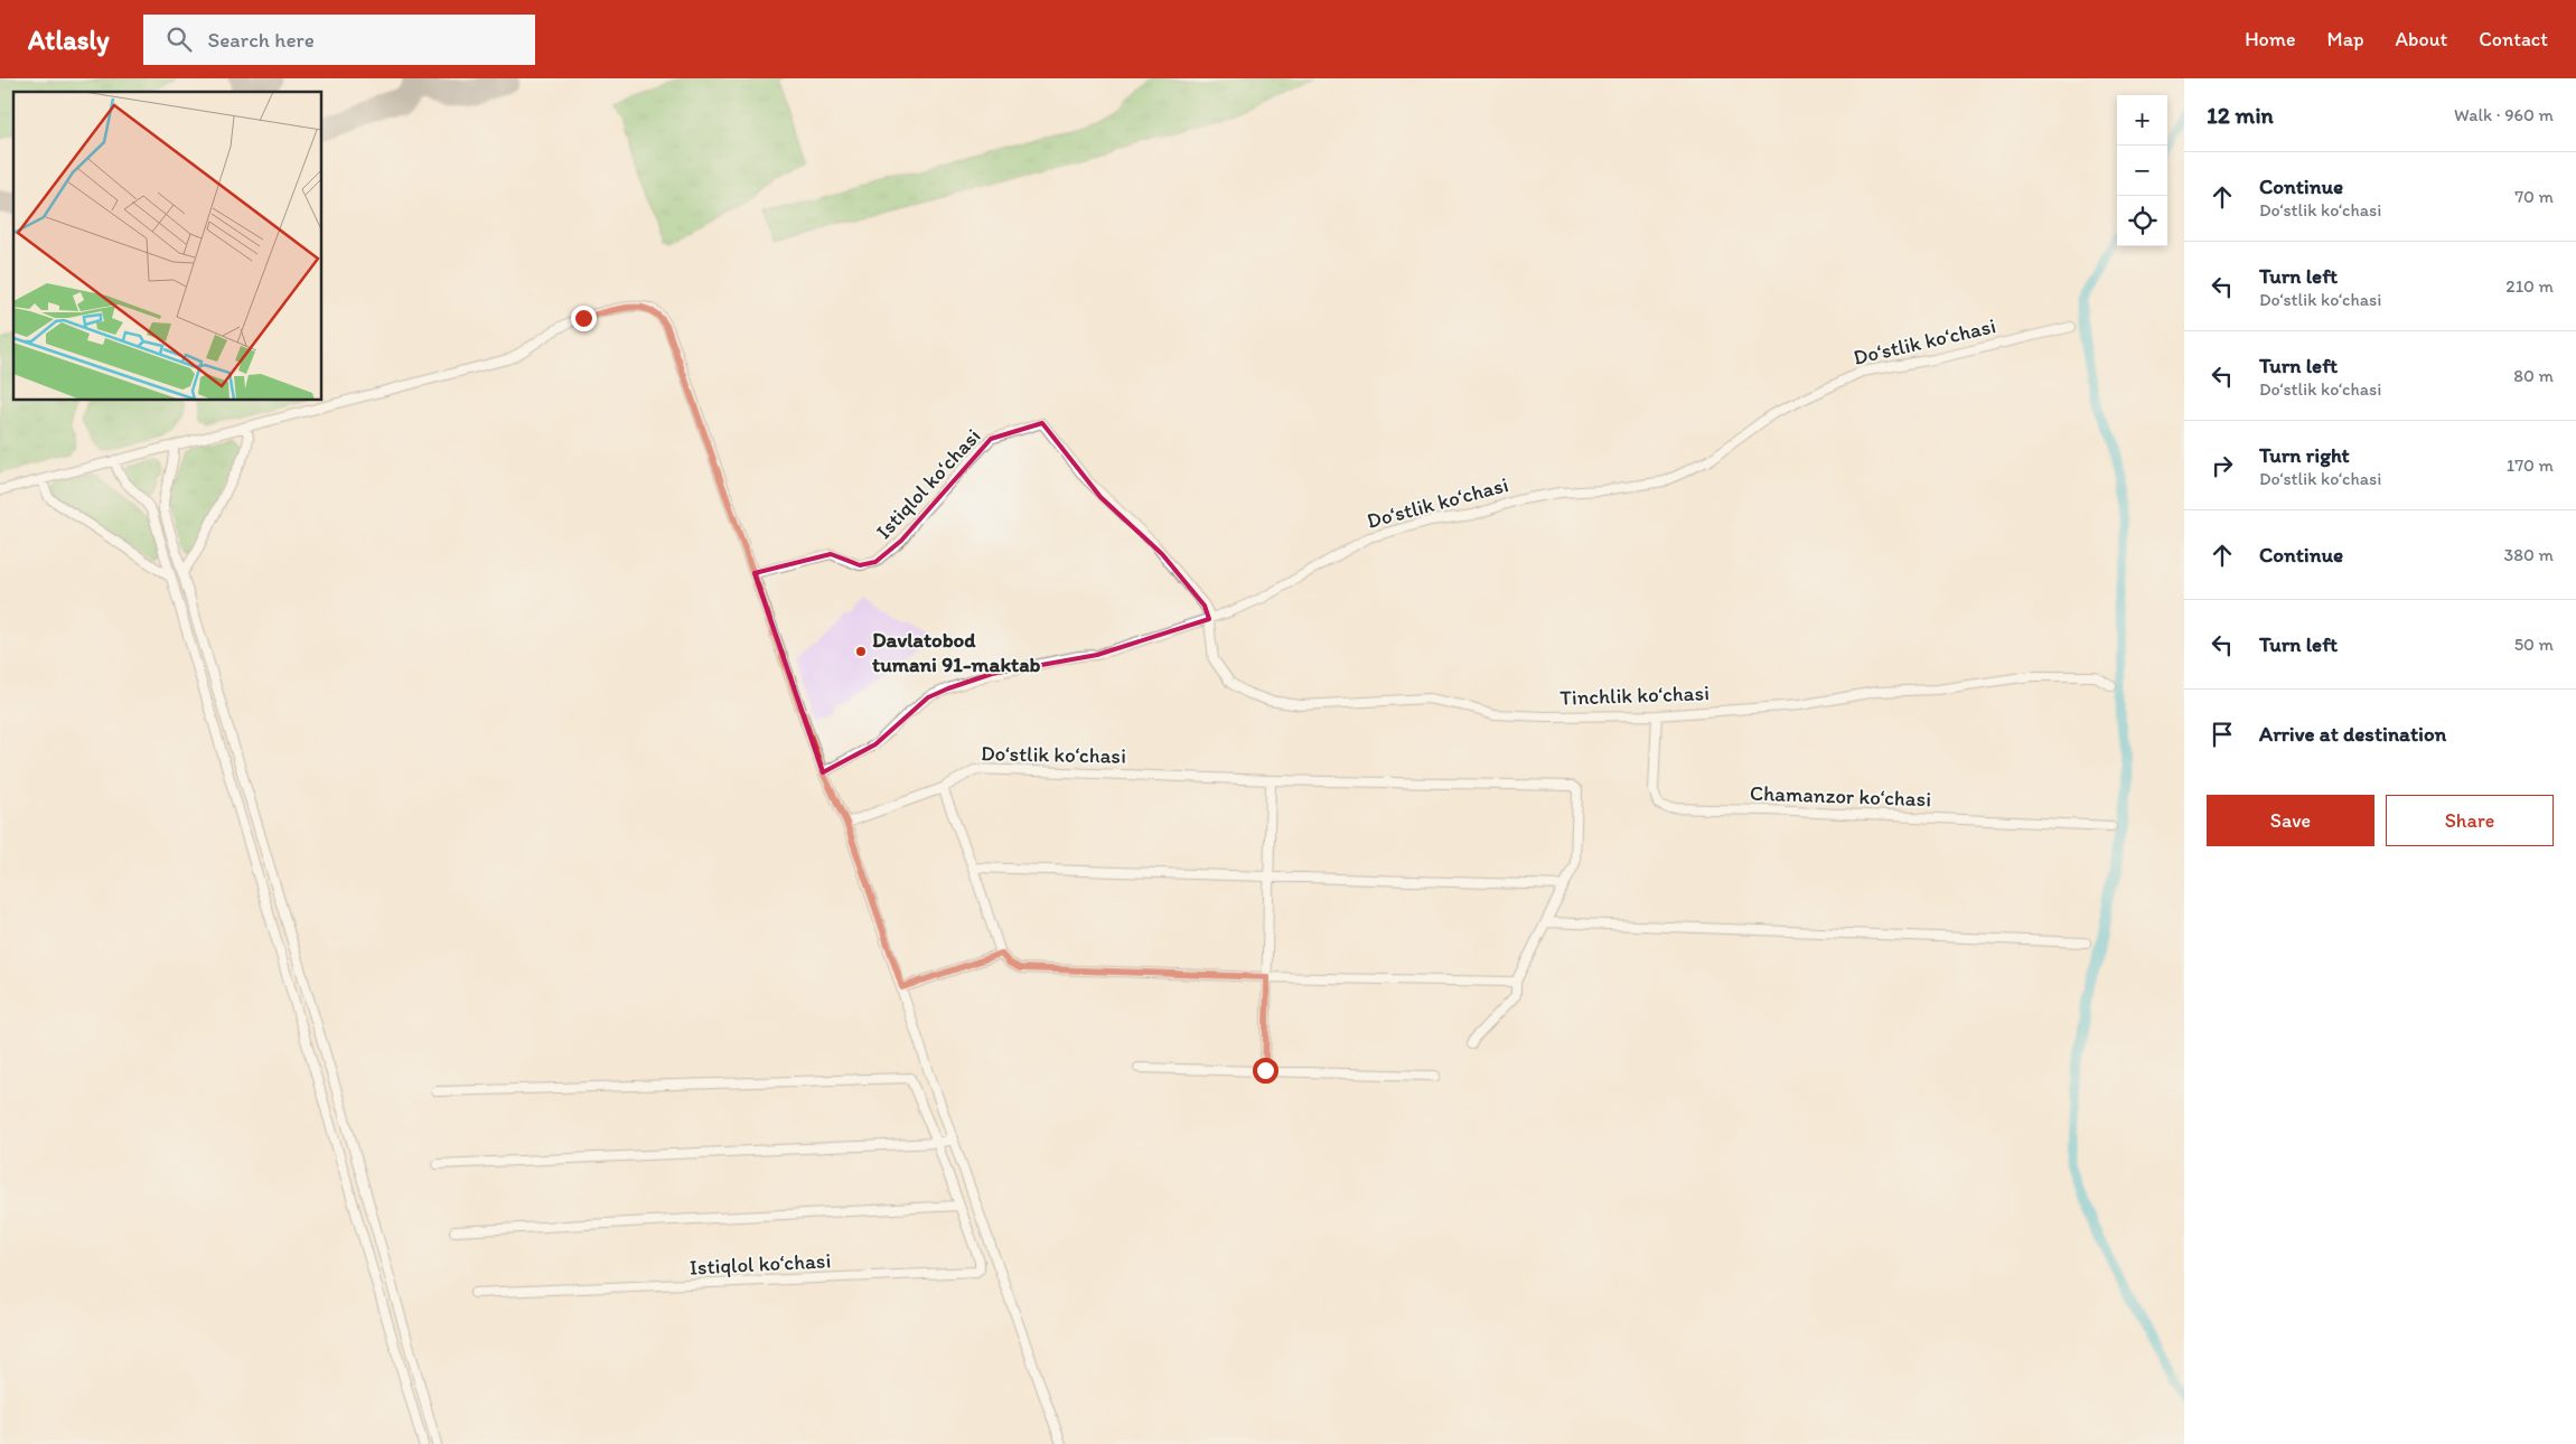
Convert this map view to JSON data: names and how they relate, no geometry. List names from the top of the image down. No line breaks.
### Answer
{"streets":{"street":["Doʻstlik koʻchasi","Istiqlol koʻchasi","Tinchlik koʻchasi","Chamanzor koʻchasi"]},"crossings":[["Doʻstlik koʻchasi","Istiqlol koʻchasi"],["Doʻstlik koʻchasi","Tinchlik koʻchasi"],["Istiqlol koʻchasi","Tinchlik koʻchasi"],["Tinchlik koʻchasi","Chamanzor koʻchasi"]],"places":["Davlatobod tumani 91-maktab"],"page":{"header":"Atlasly","search":"Search here","nav":["Home","Map","About","Contact"],"heading":["12 min","Walk · 960 m"],"map_buttons":["+","−"],"list":[["Continue","Doʻstlik koʻchasi","70 m"],["Turn left","Doʻstlik koʻchasi","210 m"],["Turn left","Doʻstlik koʻchasi","80 m"],["Turn right","Doʻstlik koʻchasi","170 m"],["Continue","380 m"],["Turn left","50 m"],"Arrive at destination"],"buttons":["Save","Share"]}}
